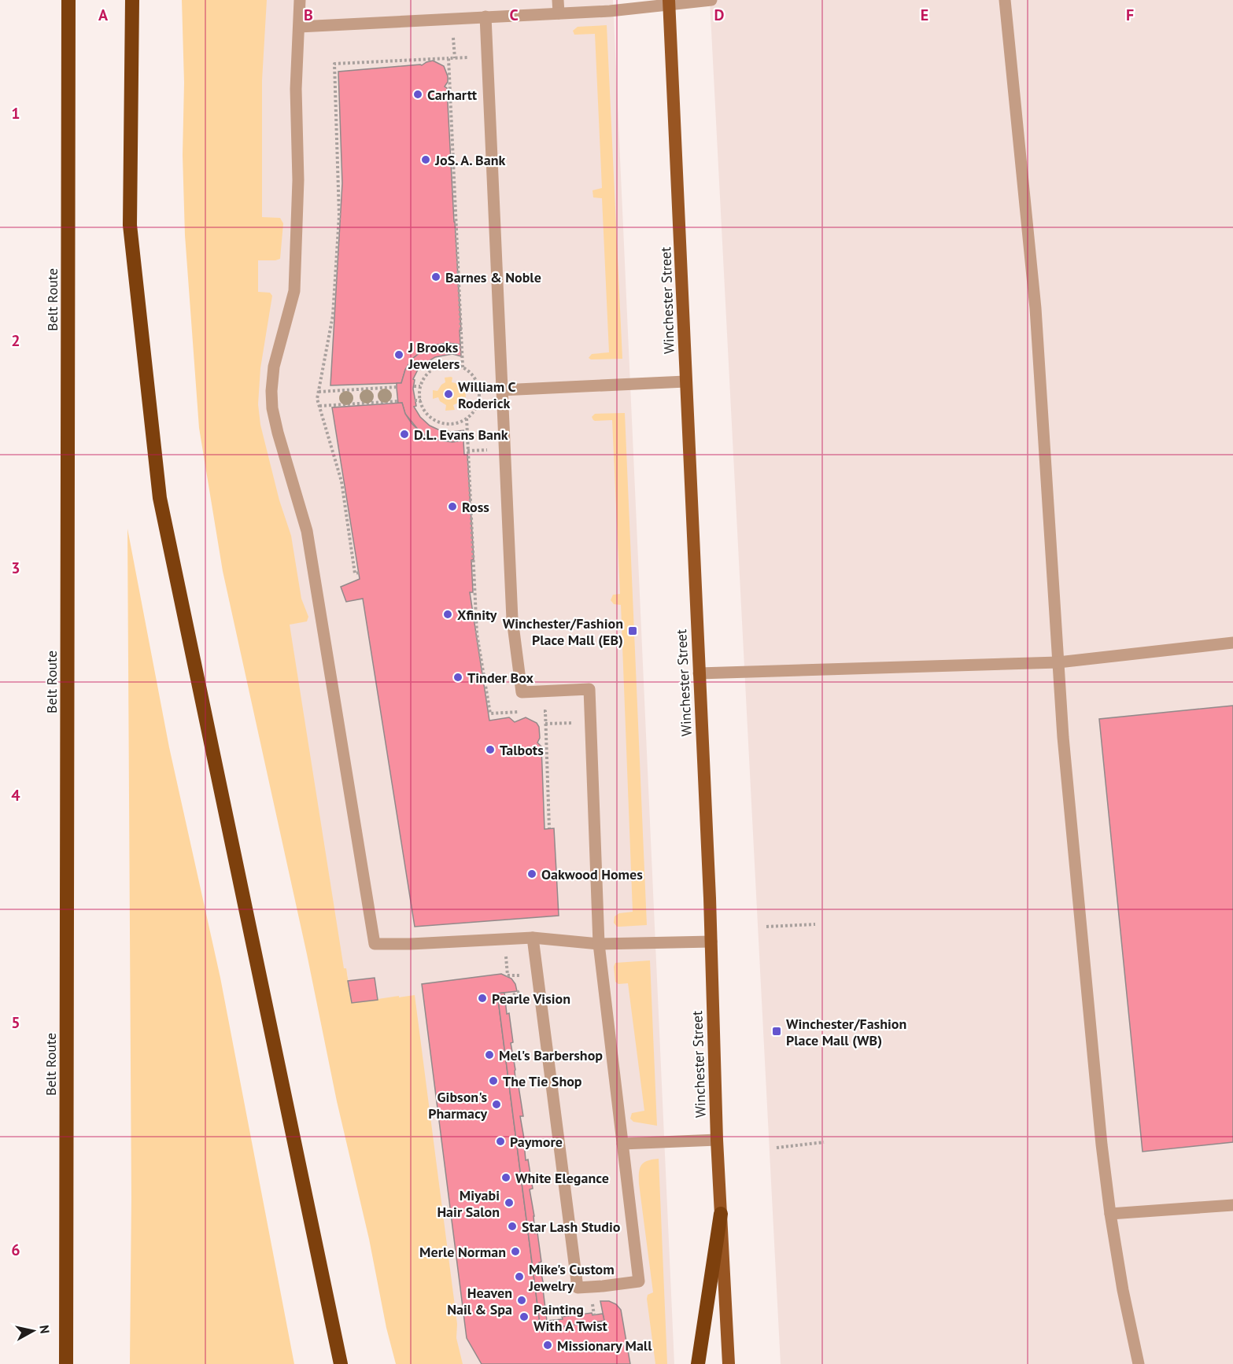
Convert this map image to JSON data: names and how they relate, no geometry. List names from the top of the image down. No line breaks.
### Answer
{"streets":{"highway":["Belt Route"],"main road":["Winchester Street"]},"places":{"other":["Carhartt","JoS. A. Bank","Barnes & Noble","J Brooks Jewelers","William C Roderick","D.L. Evans Bank","Ross","Xfinity","Tinder Box","Talbots","Oakwood Homes","Pearle Vision","Mel's Barbershop","The Tie Shop","Gibson's Pharmacy","Paymore","White Elegance","Miyabi Hair Salon","Star Lash Studio","Merle Norman","Mike's Custom Jewelry","Heaven Nail & Spa","Painting With A Twist","Missionary Mall"],"transit":["Winchester/Fashion Place Mall (EB)","Winchester/Fashion Place Mall (WB)"]},"north":"right","grid":{"columns":["A","B","C","D","E","F"],"rows":["1","2","3","4","5","6"]}}
